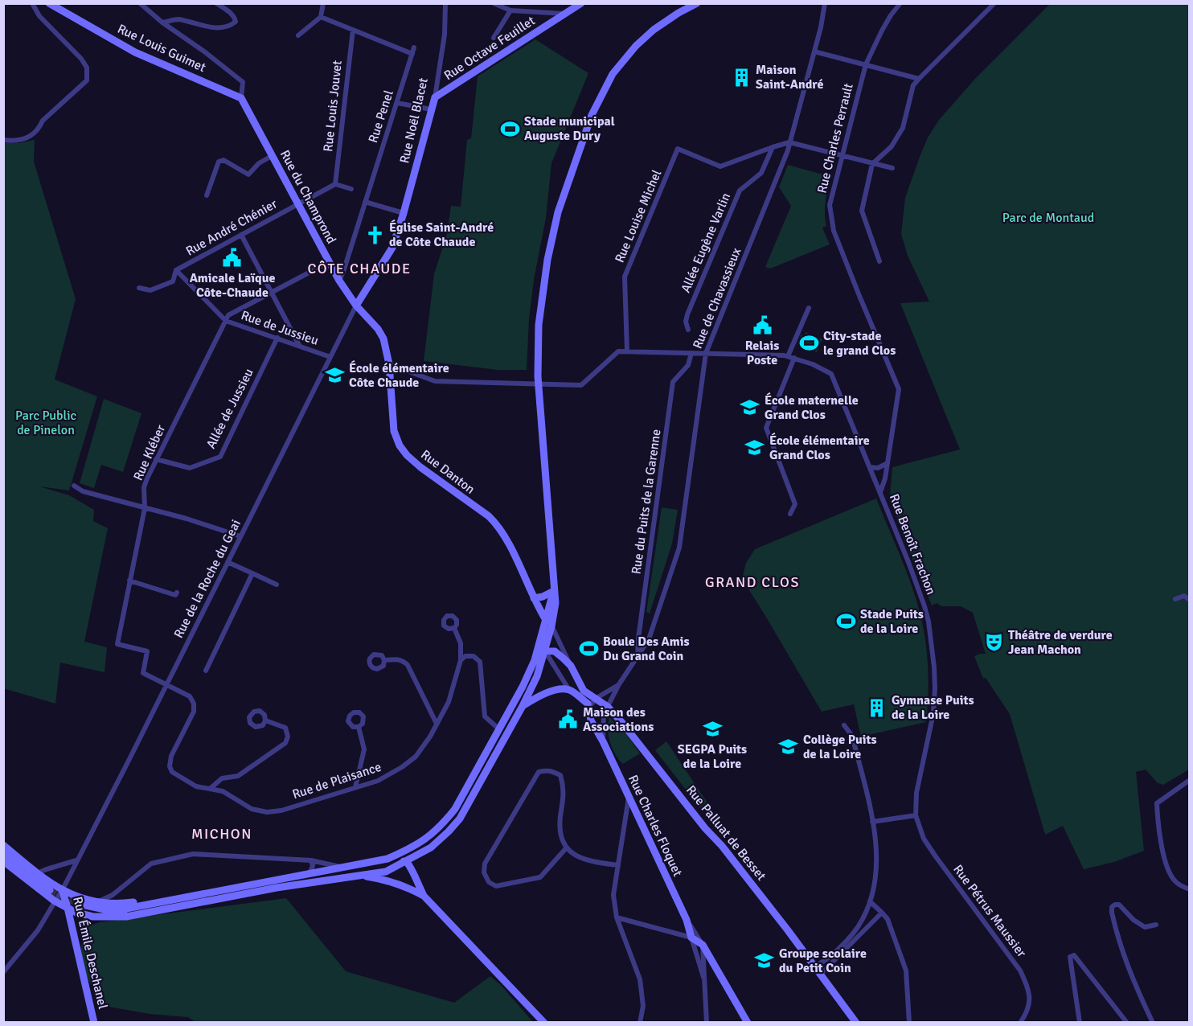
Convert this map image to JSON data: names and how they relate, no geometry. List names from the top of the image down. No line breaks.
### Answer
{"streets":{"main road":["Rue Louis Guimet","Rue Octave Feuillet","Rue Noël Blacet","Rue du Champrond","Rue Danton","Rue Charles Floquet","Rue Palluat de Besset","Rue Émile Deschanel"],"street":["Rue Louis Jouvet","Rue Penel","Rue Charles Perrault","Rue Louise Michel","Rue André Chénier","Allée Eugène Varlin","Rue de Chavassieux","Rue de Jussieu","Allée de Jussieu","Rue Kléber","Rue du Puits de la Garenne","Rue Benoît Frachon","Rue de la Roche du Geai","Rue de Plaisance","Rue Pétrus Maussier"]},"crossings":[["Rue Louis Guimet","Rue du Champrond"],["Rue Octave Feuillet","Rue Noël Blacet"],["Rue Louis Jouvet","Rue André Chénier"],["Rue Penel","Rue du Champrond"],["Rue Noël Blacet","Rue du Champrond"],["Rue Noël Blacet","Rue Danton"],["Rue Noël Blacet","Rue de la Roche du Geai"],["Rue Charles Perrault","Rue Benoît Frachon"],["Rue du Champrond","Rue André Chénier"],["Rue du Champrond","Rue Kléber"],["Rue du Champrond","Rue Danton"],["Rue du Champrond","Rue de la Roche du Geai"],["Rue Louise Michel","Allée Eugène Varlin"],["Rue Louise Michel","Rue Benoît Frachon"],["Rue André Chénier","Rue de Jussieu"],["Rue de Chavassieux","Rue du Puits de la Garenne"],["Rue de Chavassieux","Rue Benoît Frachon"],["Rue de Chavassieux","Rue Charles Floquet"],["Rue de Chavassieux","Rue Palluat de Besset"],["Rue de Jussieu","Allée de Jussieu"],["Rue de Jussieu","Rue Kléber"],["Rue de Jussieu","Rue de la Roche du Geai"],["Allée de Jussieu","Rue Kléber"],["Rue Kléber","Rue de la Roche du Geai"],["Rue Kléber","Rue de Plaisance"],["Rue Danton","Rue de la Roche du Geai"],["Rue du Puits de la Garenne","Rue Benoît Frachon"],["Rue Benoît Frachon","Rue Pétrus Maussier"],["Rue de la Roche du Geai","Rue de Plaisance"],["Rue de la Roche du Geai","Rue Émile Deschanel"],["Rue Charles Floquet","Rue Palluat de Besset"]],"districts":["CÔTE CHAUDE","GRAND CLOS","MICHON"],"parks":["Parc de Montaud","Parc Public de Pinelon"],"places":{"building":["Maison Saint-André","Gymnase Puits de la Loire"],"sports":["Stade municipal Auguste Dury","City-stade le grand Clos","Stade Puits de la Loire","Boule Des Amis Du Grand Coin"],"church":["Église Saint-André de Côte Chaude"],"public building":["Amicale Laïque Côte-Chaude","Relais Poste","Maison des Associations"],"school or university":["École élémentaire Côte Chaude","École maternelle Grand Clos","École élémentaire Grand Clos","SEGPA Puits de la Loire","Collège Puits de la Loire","Groupe scolaire du Petit Coin"],"theatre":["Théâtre de verdure Jean Machon"]}}
